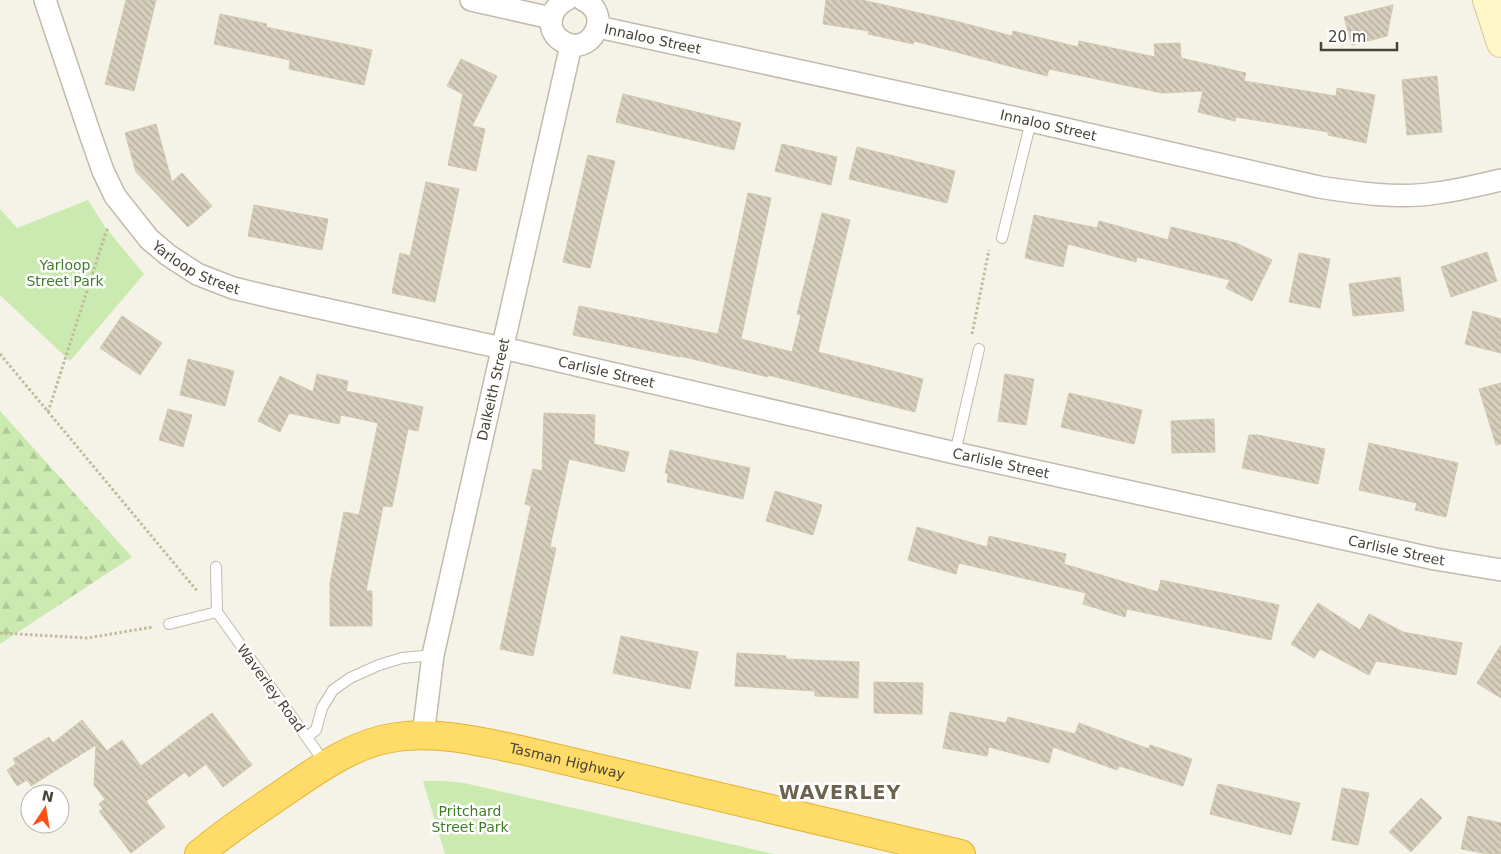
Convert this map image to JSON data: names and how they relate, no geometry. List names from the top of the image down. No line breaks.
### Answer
{"streets":{"highway":["Tasman Highway"],"street":["Innaloo Street","Yarloop Street","Carlisle Street","Dalkeith Street"],"lane":["Waverley Road"]},"crossings":[["Yarloop Street","Carlisle Street"],["Yarloop Street","Dalkeith Street"],["Carlisle Street","Dalkeith Street"],["Dalkeith Street","Tasman Highway"],["Waverley Road","Tasman Highway"]],"districts":["WAVERLEY"],"parks":["Yarloop Street Park","Pritchard Street Park"],"scale_bar":"20 m","north":"top"}
